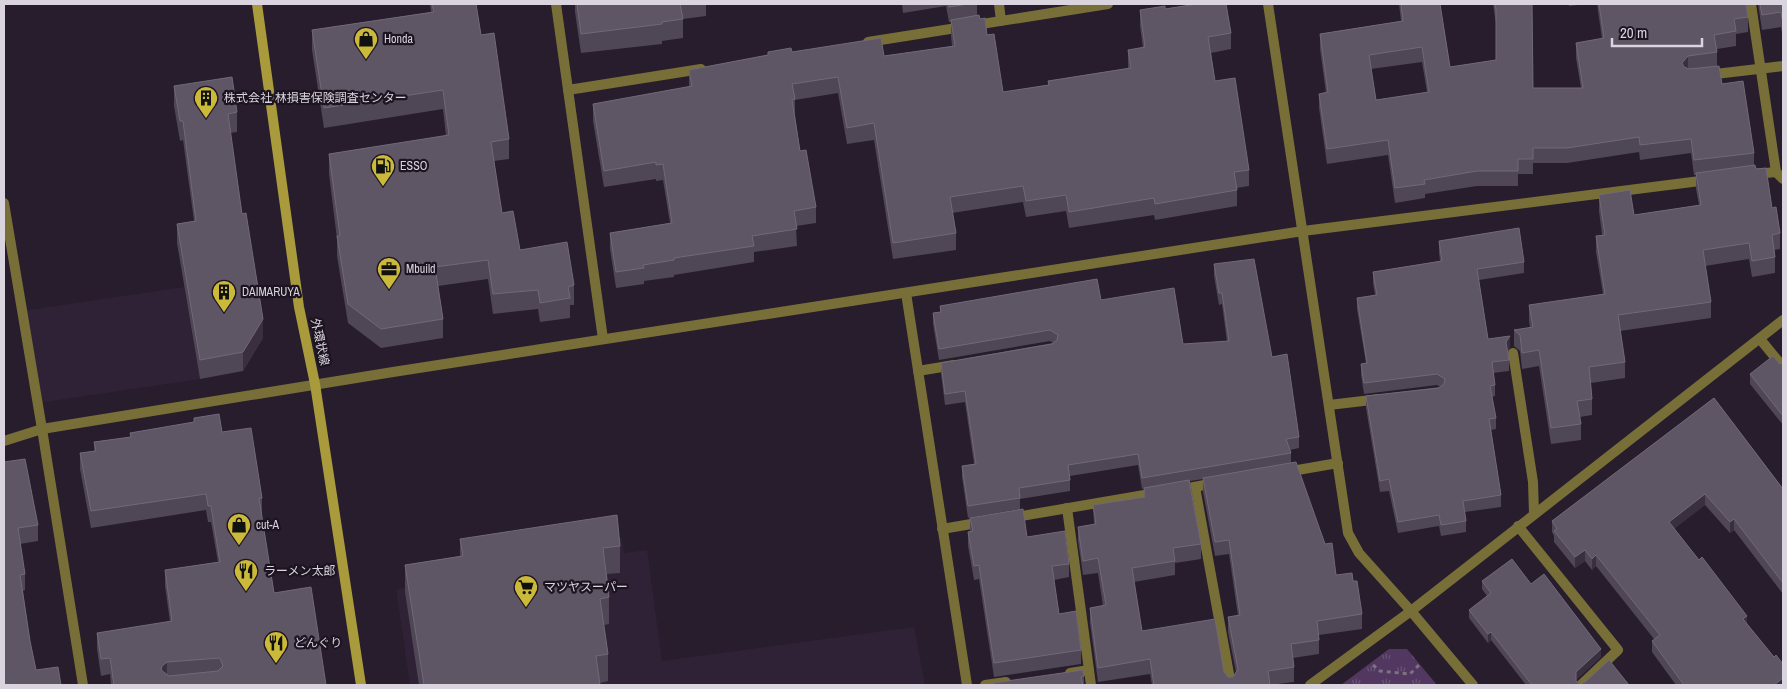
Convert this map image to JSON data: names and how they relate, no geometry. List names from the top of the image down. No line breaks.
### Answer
{"streets":{"main road":["外環状線"]},"places":{"shop":["Honda","cut-A"],"building":["株式会社 林損害保険調査センター","DAIMARUYA"],"fuel station":["ESSO"],"office":["Mbuild"],"restaurant":["ラーメン太郎","どんぐり"],"supermarket":["マツヤスーパー"]},"scale_bar":"20 m"}
